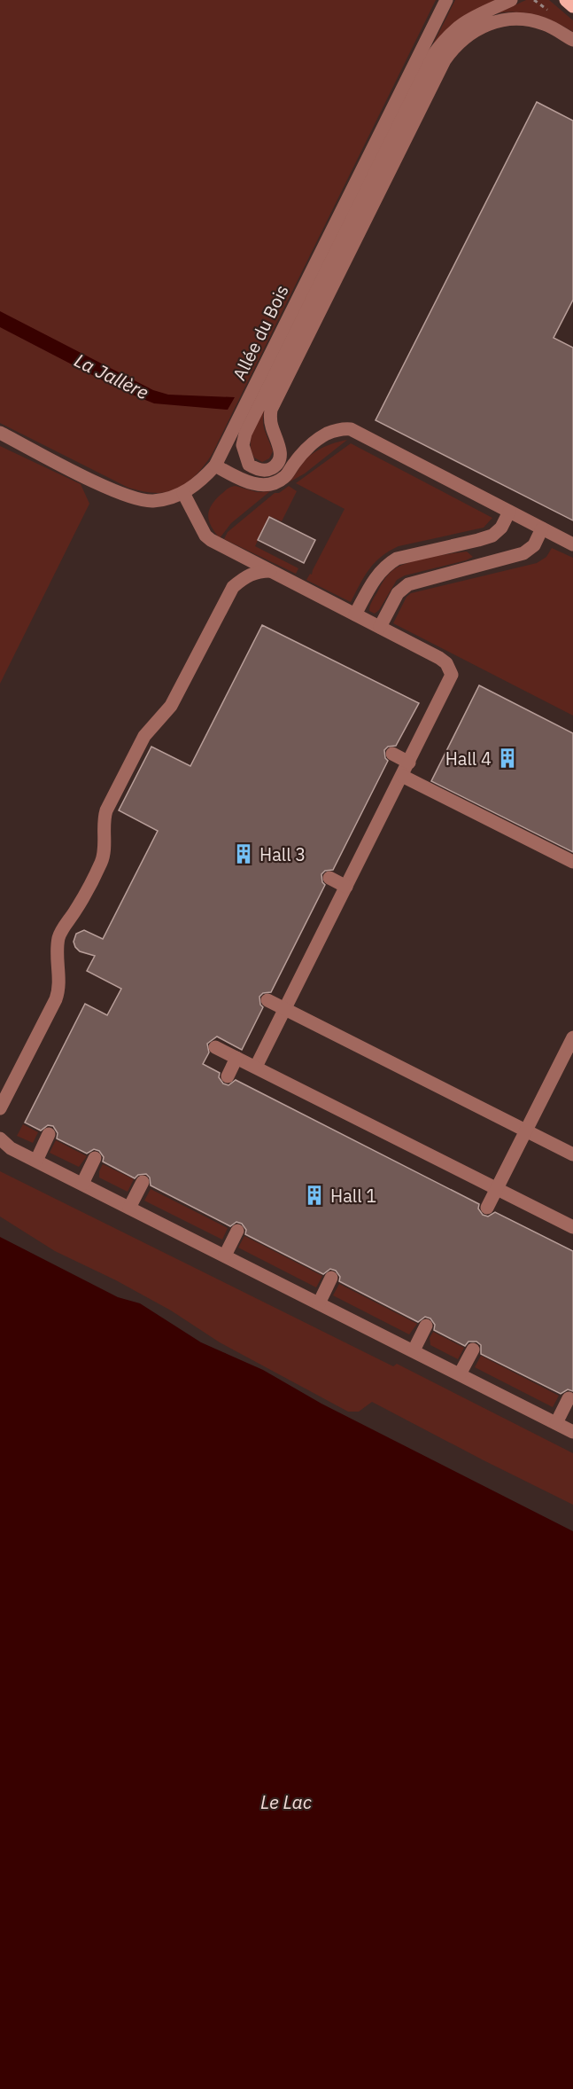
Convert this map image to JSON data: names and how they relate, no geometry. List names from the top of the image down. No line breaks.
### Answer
{"streets":{"street":["Allée du Bois"]},"water":["La Jallère","Le Lac"],"places":{"building":["Hall 4","Hall 3","Hall 1"]}}
